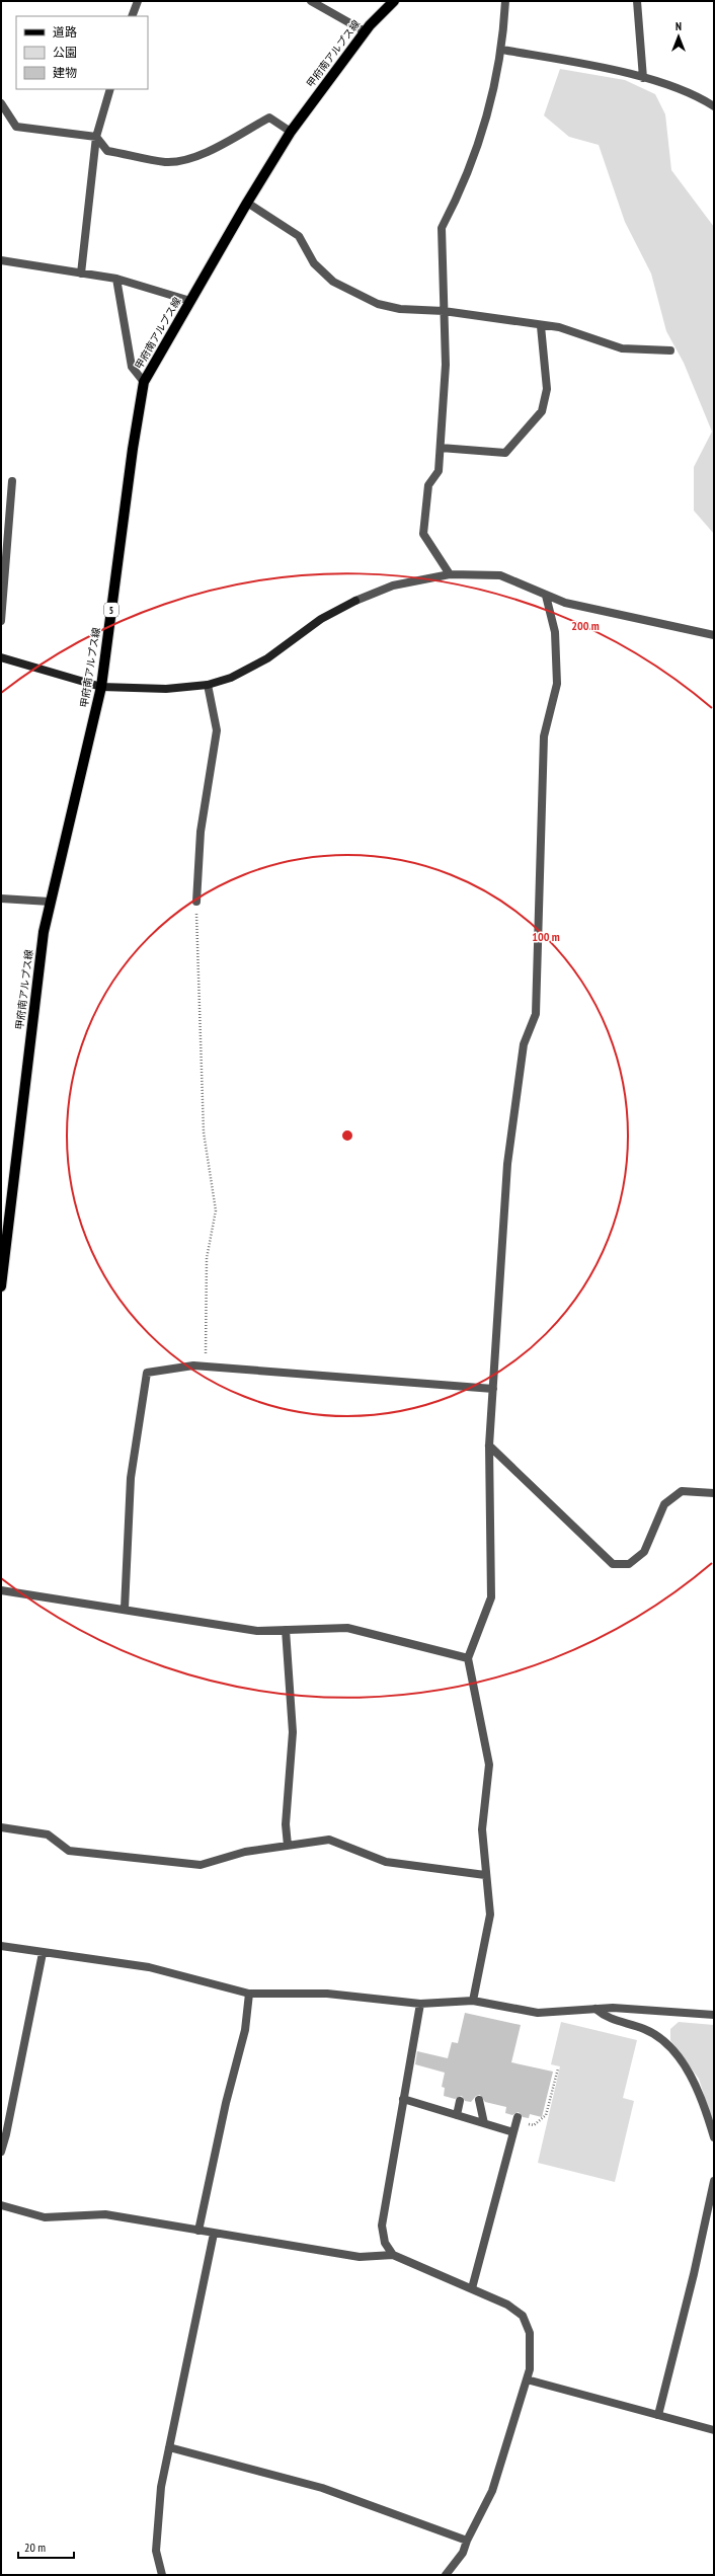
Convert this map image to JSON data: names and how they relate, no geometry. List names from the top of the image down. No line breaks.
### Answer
{"streets":{"main road":["甲府南アルプス線","5"]},"legend":["道路","公園","建物"],"scale_bar":"20 m","north":"top","rings":["200 m","100 m"]}
